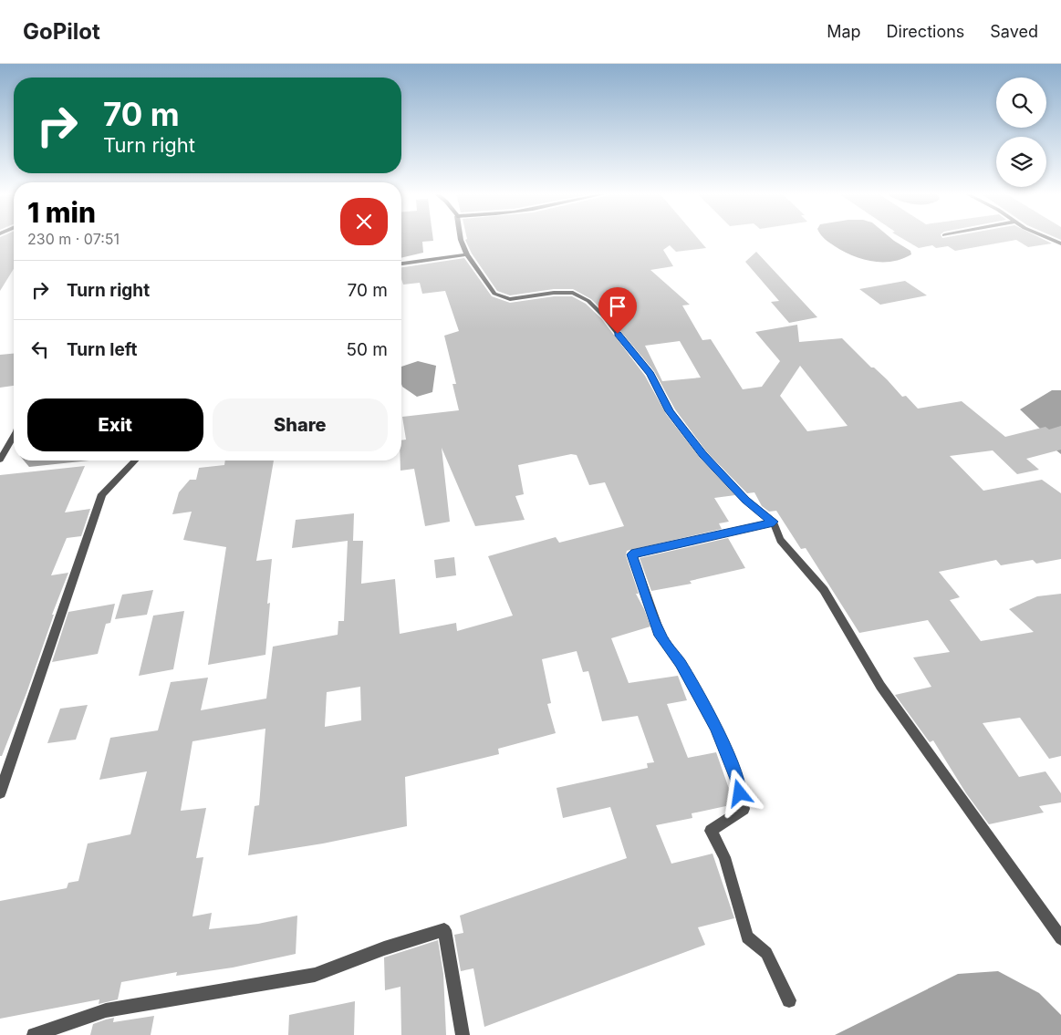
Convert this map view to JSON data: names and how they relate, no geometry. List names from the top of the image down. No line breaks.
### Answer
{"page":{"header":"GoPilot","nav":["Map","Directions","Saved"],"turn":["70 m","Turn right"],"heading":["1 min","230 m · 07:51"],"list":[{"name":"Turn right","value":"70 m"},{"name":"Turn left","value":"50 m"}],"buttons":["Exit","Share"]}}
